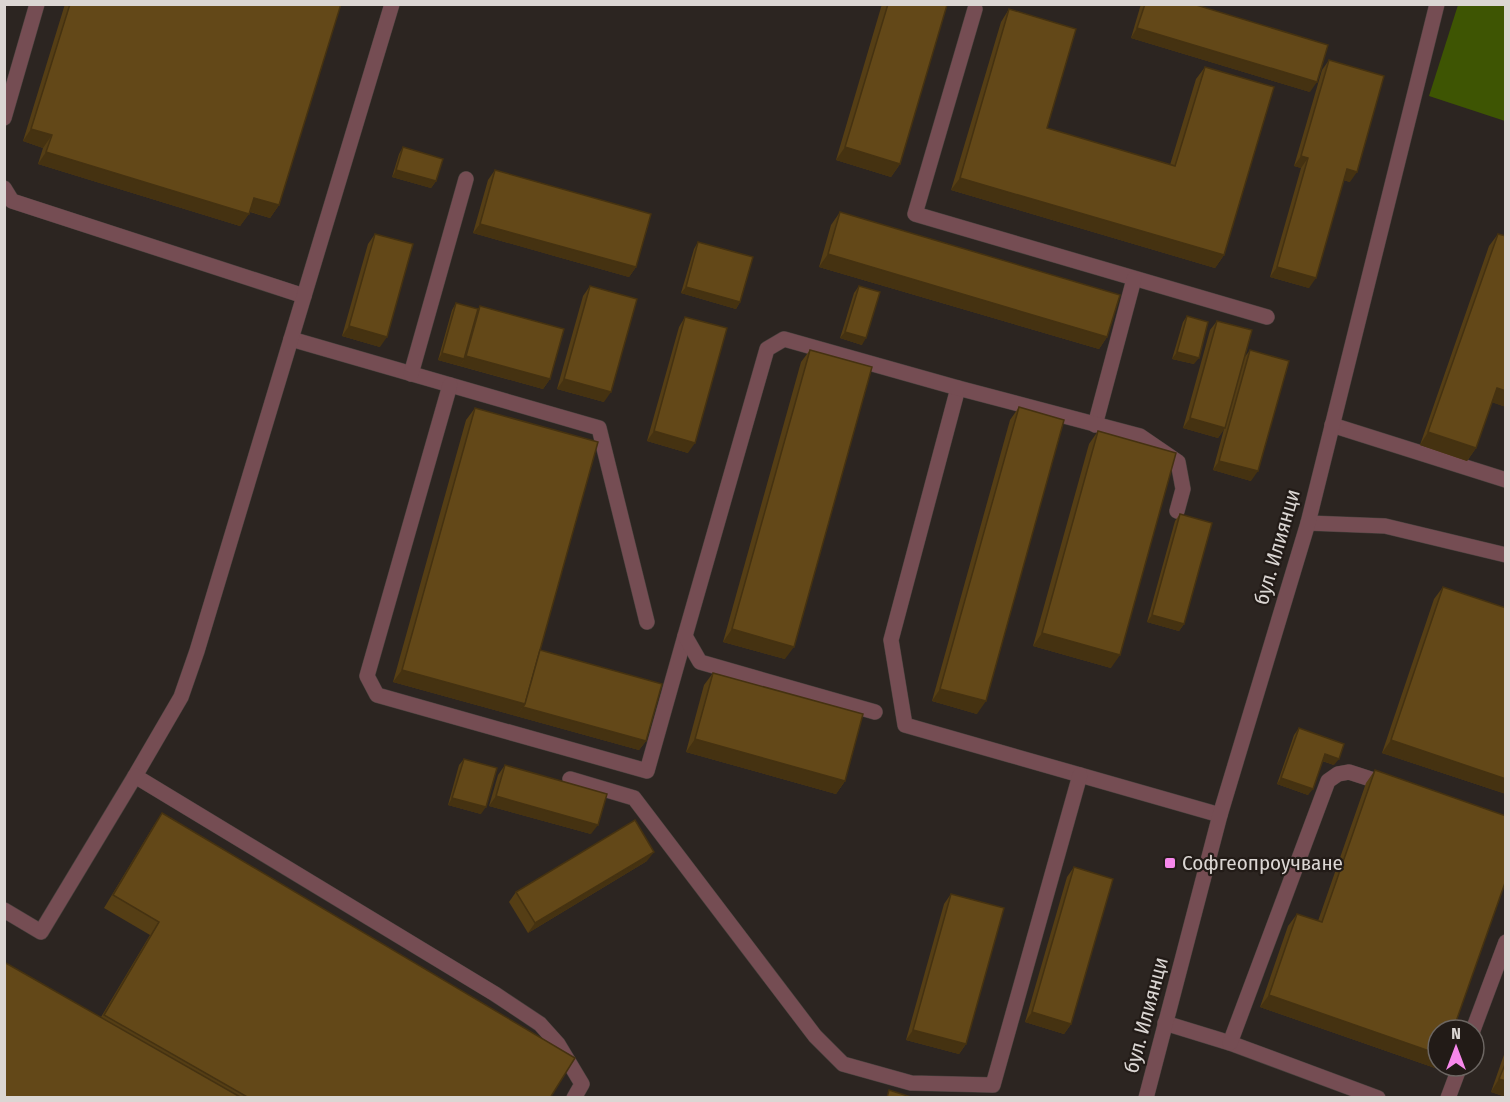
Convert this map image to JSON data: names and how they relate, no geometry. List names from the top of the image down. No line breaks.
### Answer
{"streets":{"street":["бул. Илиянци"]},"places":{"transit":["Софгеопроучване"]},"north":"top"}
